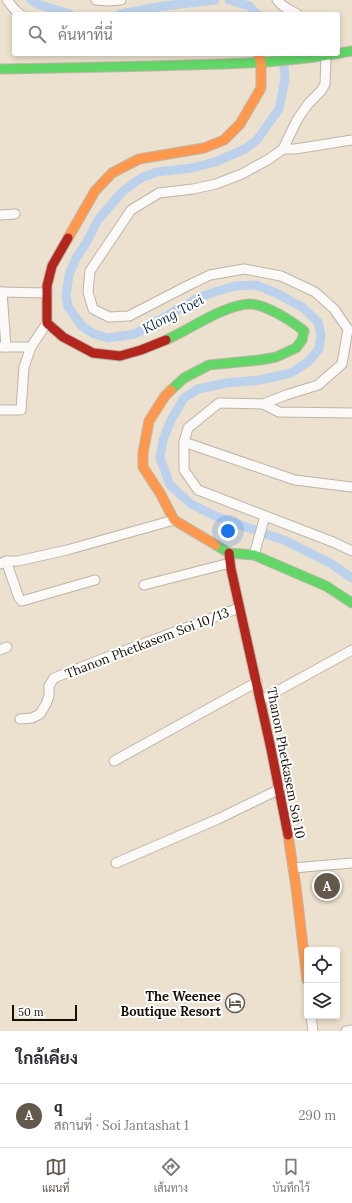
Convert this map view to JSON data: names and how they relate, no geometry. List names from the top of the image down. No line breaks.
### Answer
{"streets":{"street":["Thanon Phetkasem Soi 10/13","Thanon Phetkasem Soi 10"]},"crossings":[["Thanon Phetkasem Soi 10/13","Thanon Phetkasem Soi 10"]],"water":["Klong Toei"],"places":{"hotel":["The Weenee Boutique Resort"]},"scale_bar":"50 m","page":{"search":"ค้นหาที่นี่","pins":"A","scale":"50 m","heading":"ใกล้เคียง","list":[{"mark":"A","name":"q","note":"สถานที่ · Soi Jantashat 1","value":"290 m"}],"nav":["แผนที่","เส้นทาง","บันทึกไว้"]}}
